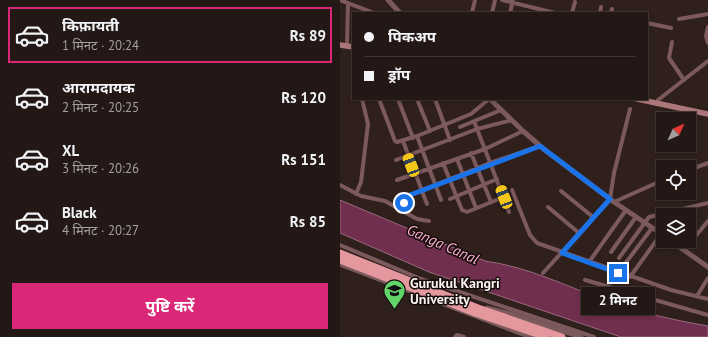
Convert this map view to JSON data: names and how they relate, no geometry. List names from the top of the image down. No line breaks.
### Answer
{"water":["Ganga Canal"],"places":{"school or university":["Gurukul Kangri University"]},"north":"top right","page":{"list":[{"name":"किफ़ायती","note":"1 मिनट · 20:24","value":"Rs 89"},{"name":"आरामदायक","note":"2 मिनट · 20:25","value":"Rs 120"},{"name":"XL","note":"3 मिनट · 20:26","value":"Rs 151"},{"name":"Black","note":"4 मिनट · 20:27","value":"Rs 85"}],"banner":["पिकअप","ड्रॉप"],"buttons":"पुष्टि करें","bubble":"2 मिनट"}}
